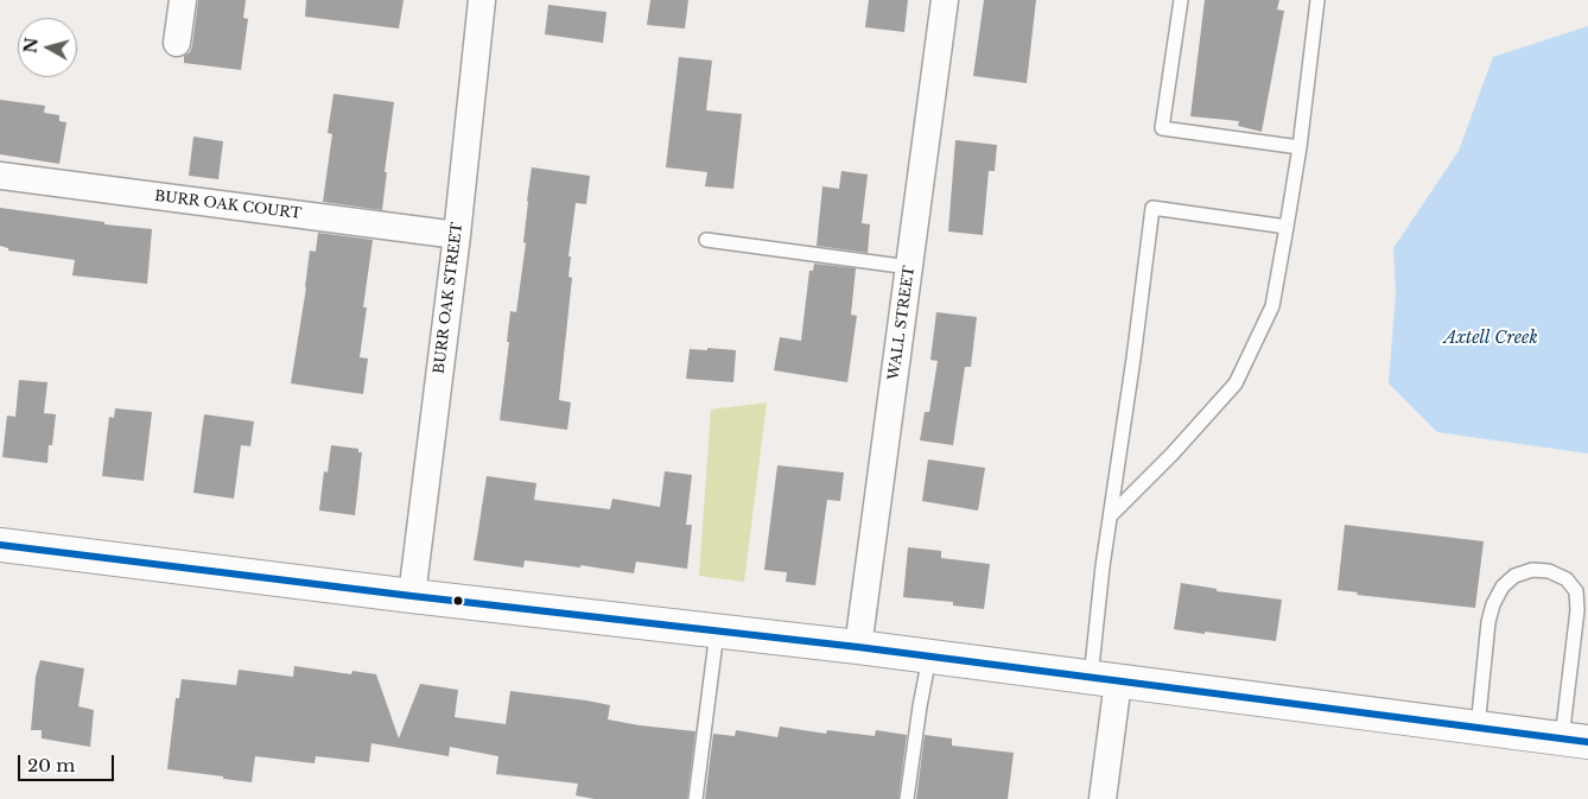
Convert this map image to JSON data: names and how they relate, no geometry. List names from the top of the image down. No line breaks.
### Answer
{"streets":{"street":["BURR OAK COURT","BURR OAK STREET","WALL STREET"]},"crossings":[["BURR OAK COURT","BURR OAK STREET"]],"water":["Axtell Creek"],"scale_bar":"20 m","north":"left"}
